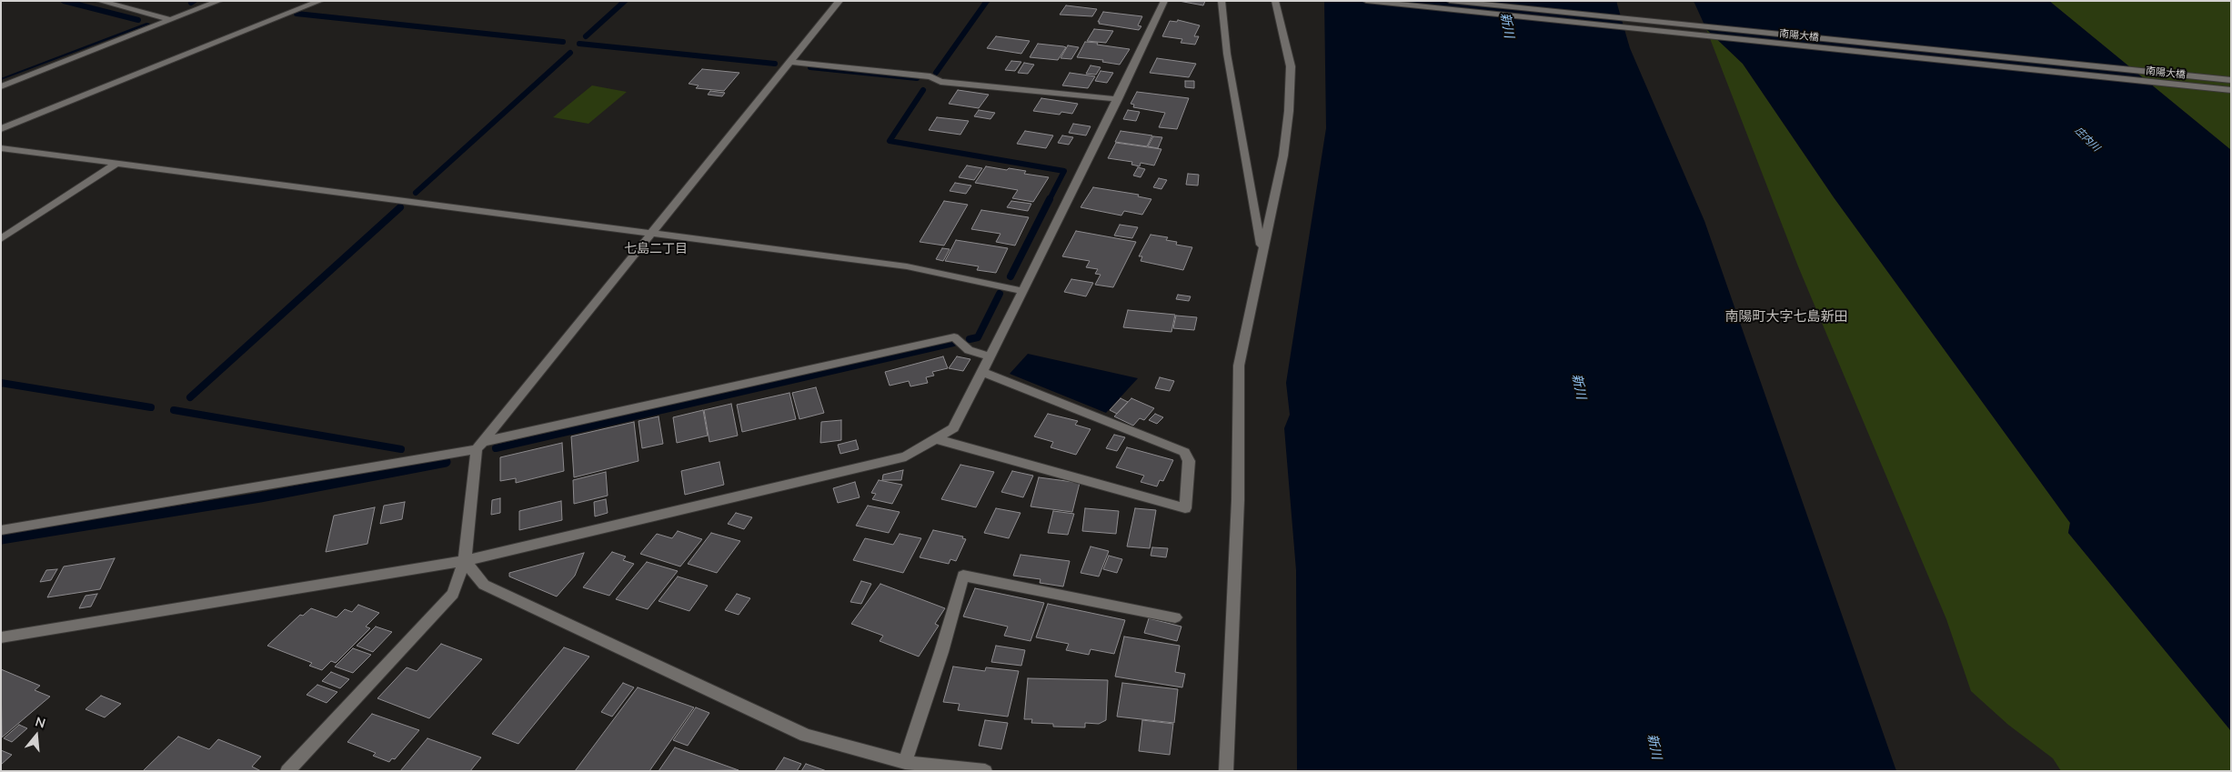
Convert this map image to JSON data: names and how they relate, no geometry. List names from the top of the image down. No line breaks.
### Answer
{"streets":{"street":["南陽大橋"]},"districts":["七島二丁目","南陽町大字七島新田"],"water":["新川","庄内川"],"north":"top"}
